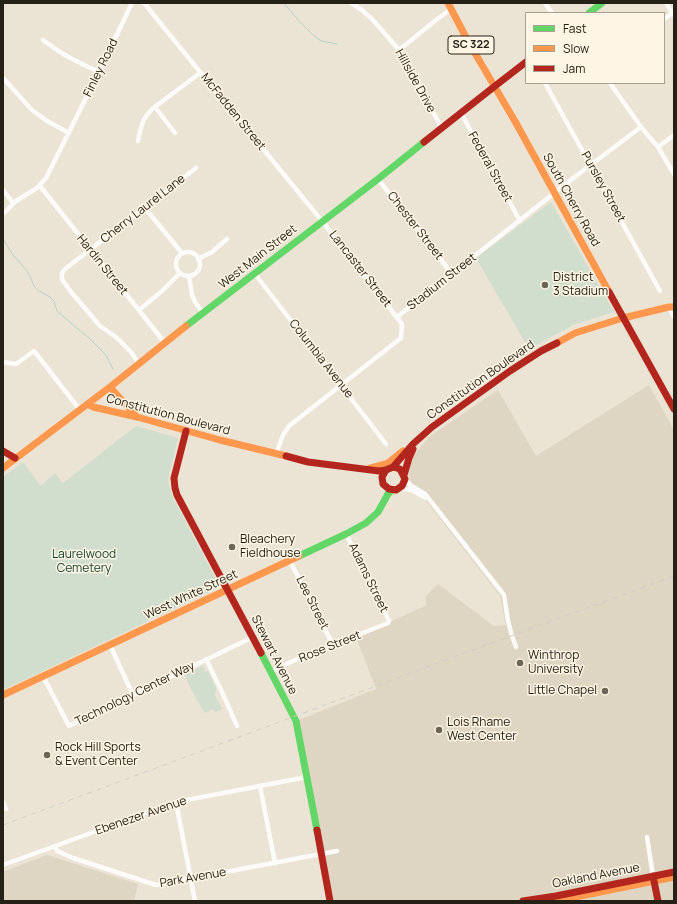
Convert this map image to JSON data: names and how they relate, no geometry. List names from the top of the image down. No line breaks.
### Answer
{"streets":{"street":["SC 322","Finley Road","Hillside Drive","McFadden Street","Federal Street","Pursley Street","South Cherry Road","Cherry Laurel Lane","Chester Street","West Main Street","Hardin Street","Lancaster Street","Stadium Street","Columbia Avenue","Constitution Boulevard","Adams Street","West White Street","Lee Street","Rose Street","Stewart Avenue","Technology Center Way","Ebenezer Avenue","Oakland Avenue","Park Avenue"]},"crossings":[["Finley Road","Hardin Street"],["Hillside Drive","West Main Street"],["McFadden Street","West Main Street"],["McFadden Street","Lancaster Street"],["Federal Street","West Main Street"],["Federal Street","Stadium Street"],["Pursley Street","Stadium Street"],["South Cherry Road","West Main Street"],["South Cherry Road","Stadium Street"],["South Cherry Road","Constitution Boulevard"],["Cherry Laurel Lane","West Main Street"],["Cherry Laurel Lane","Hardin Street"],["Chester Street","West Main Street"],["Chester Street","Stadium Street"],["West Main Street","Hardin Street"],["West Main Street","Lancaster Street"],["West Main Street","Columbia Avenue"],["West Main Street","Constitution Boulevard"],["Lancaster Street","Stadium Street"],["Stadium Street","Columbia Avenue"],["Stadium Street","Constitution Boulevard"],["Constitution Boulevard","West White Street"],["Constitution Boulevard","Stewart Avenue"],["Adams Street","West White Street"],["Adams Street","Rose Street"],["West White Street","Lee Street"],["West White Street","Stewart Avenue"],["West White Street","Technology Center Way"],["Lee Street","Rose Street"],["Rose Street","Stewart Avenue"],["Stewart Avenue","Technology Center Way"],["Stewart Avenue","Ebenezer Avenue"],["Stewart Avenue","Park Avenue"],["Ebenezer Avenue","Park Avenue"]],"parks":["Laurelwood Cemetery"],"places":["District 3 Stadium","Bleachery Fieldhouse","Winthrop University","Little Chapel","Lois Rhame West Center","Rock Hill Sports & Event Center"],"legend":["Fast","Slow","Jam"]}
